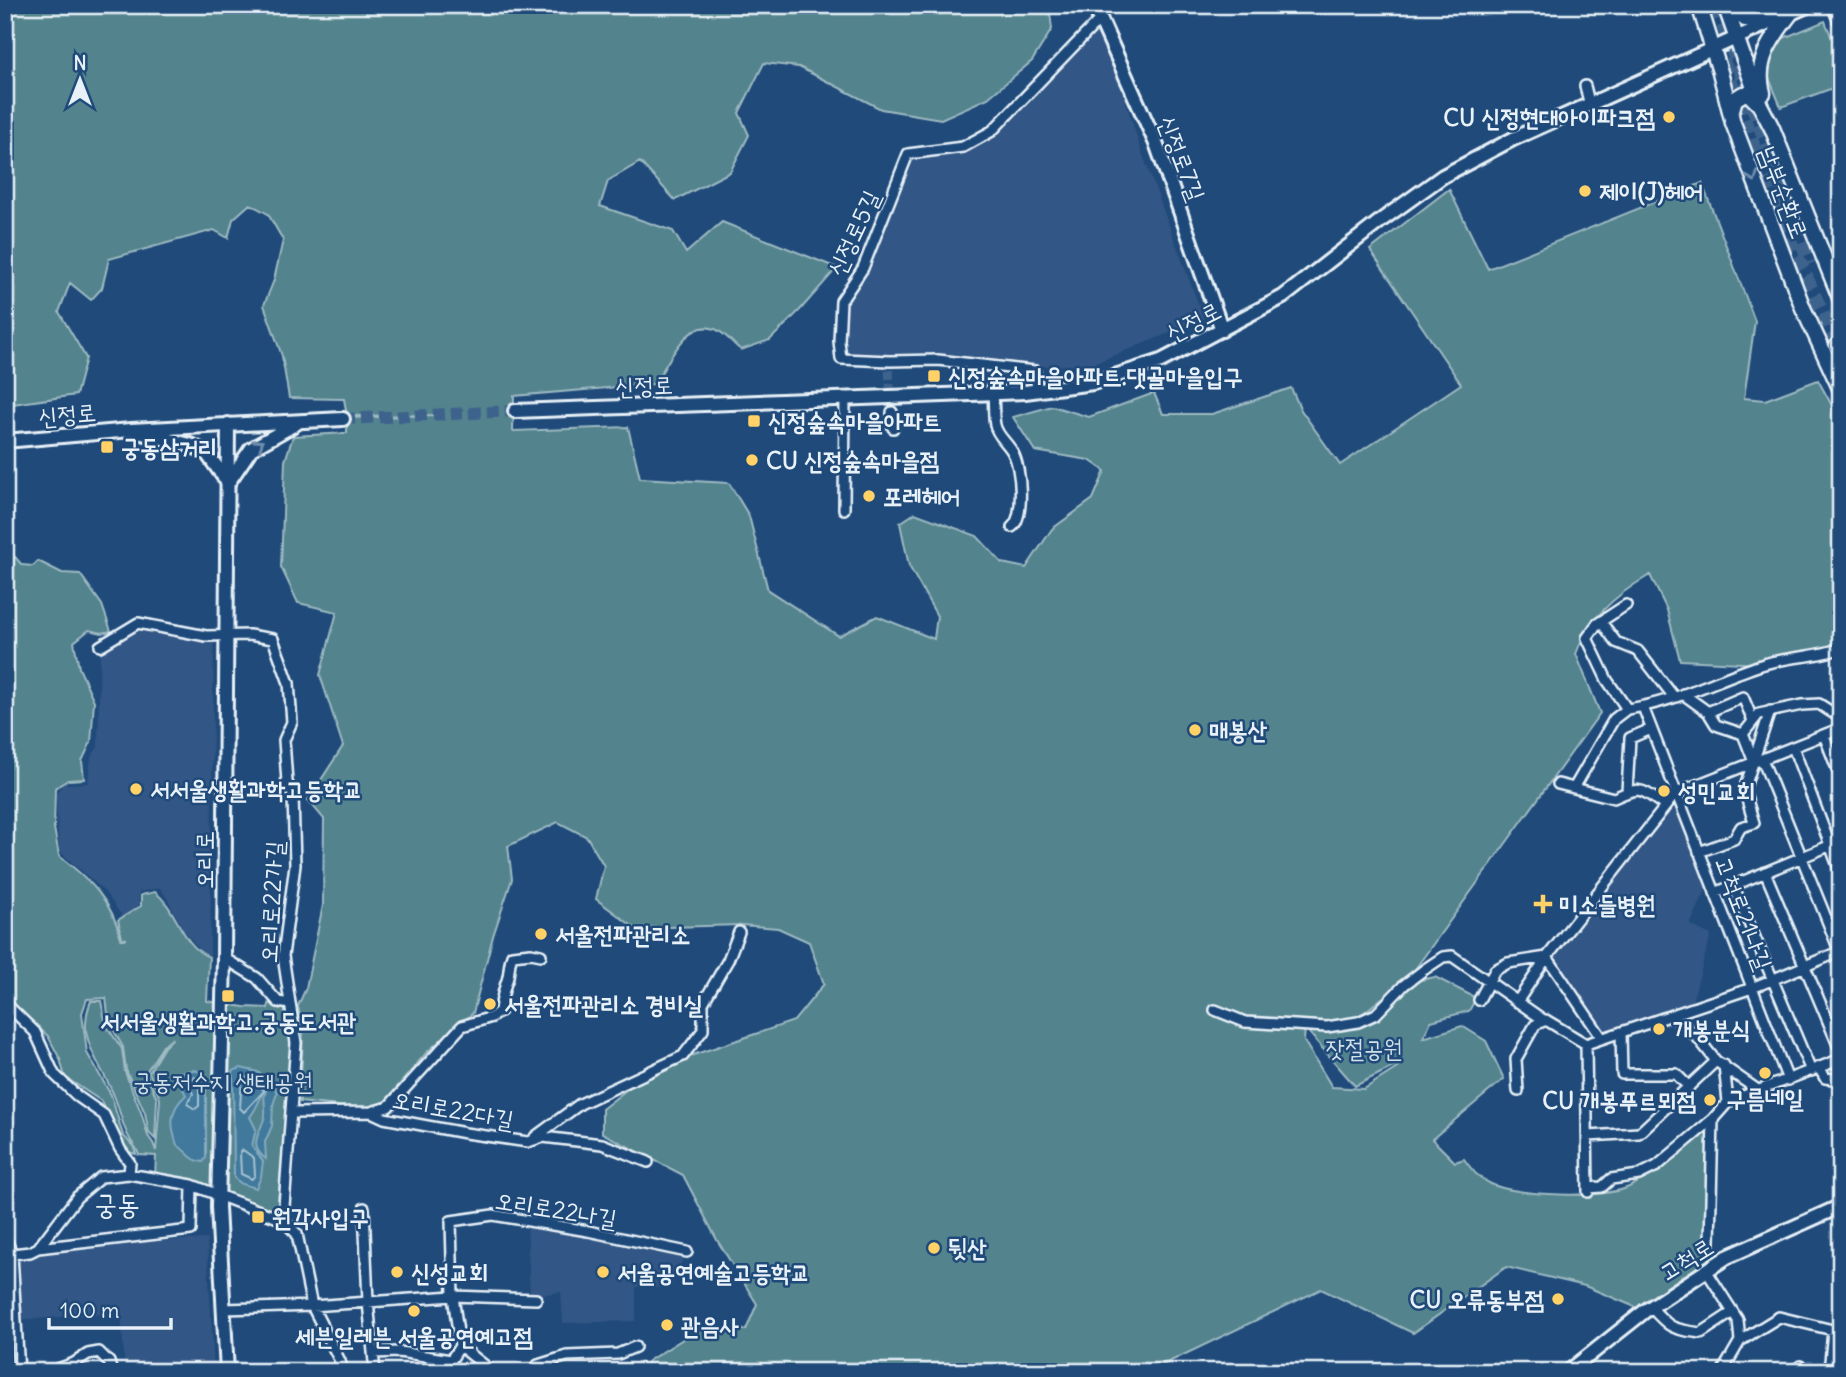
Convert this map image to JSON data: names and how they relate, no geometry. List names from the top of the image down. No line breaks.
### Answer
{"streets":{"main road":["신정로7길","남부순환로","신정로","오리로","고척로"],"street":["신정로5길","오리로22가길","고척로21나길","오리로22다길","오리로22나길"]},"crossings":[["신정로7길","신정로5길"],["신정로7길","신정로"],["남부순환로","신정로"],["신정로5길","신정로"],["신정로","오리로"],["오리로","오리로22가길"],["오리로22가길","오리로22다길"]],"districts":["궁동"],"parks":["잣절공원","궁동저수지 생태공원"],"places":{"other":["CU 신정현대아이파크점","제이(J)헤어","CU 신정숲속마을점","포레헤어","매봉산","서서울생활과학고등학교","성민교회","서울전파관리소","서울전파관리소 경비실","개봉분식","구름네일","CU 개봉푸르뫼점","뒷산","신성교회","서울공연예술고등학교","CU 오류동부점","세븐일레븐 서울공연예고점","관음사"],"transit":["신정숲속마을아파트.댓골마을입구","신정숲속마을아파트","궁동삼거리","서서울생활과학고.궁동도서관","원각사입구"],"health":["미소들병원"]},"scale_bar":"100 m","north":"top"}
